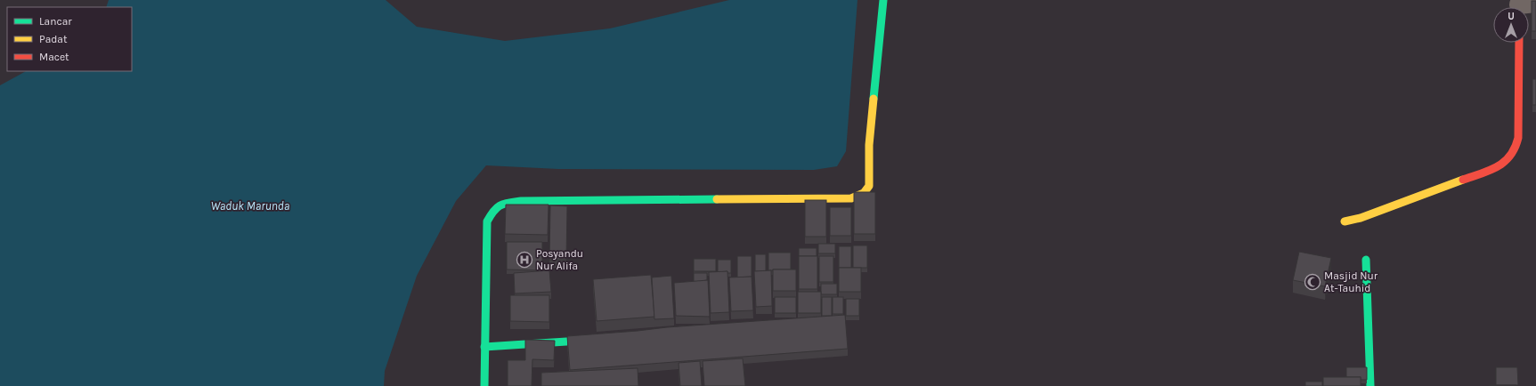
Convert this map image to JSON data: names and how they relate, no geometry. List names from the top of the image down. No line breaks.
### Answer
{"water":["Waduk Marunda"],"places":{"hospital":["Posyandu Nur Alifa"],"mosque":["Masjid Nur At-Tauhid"]},"legend":["Lancar","Padat","Macet"],"north":"top"}
